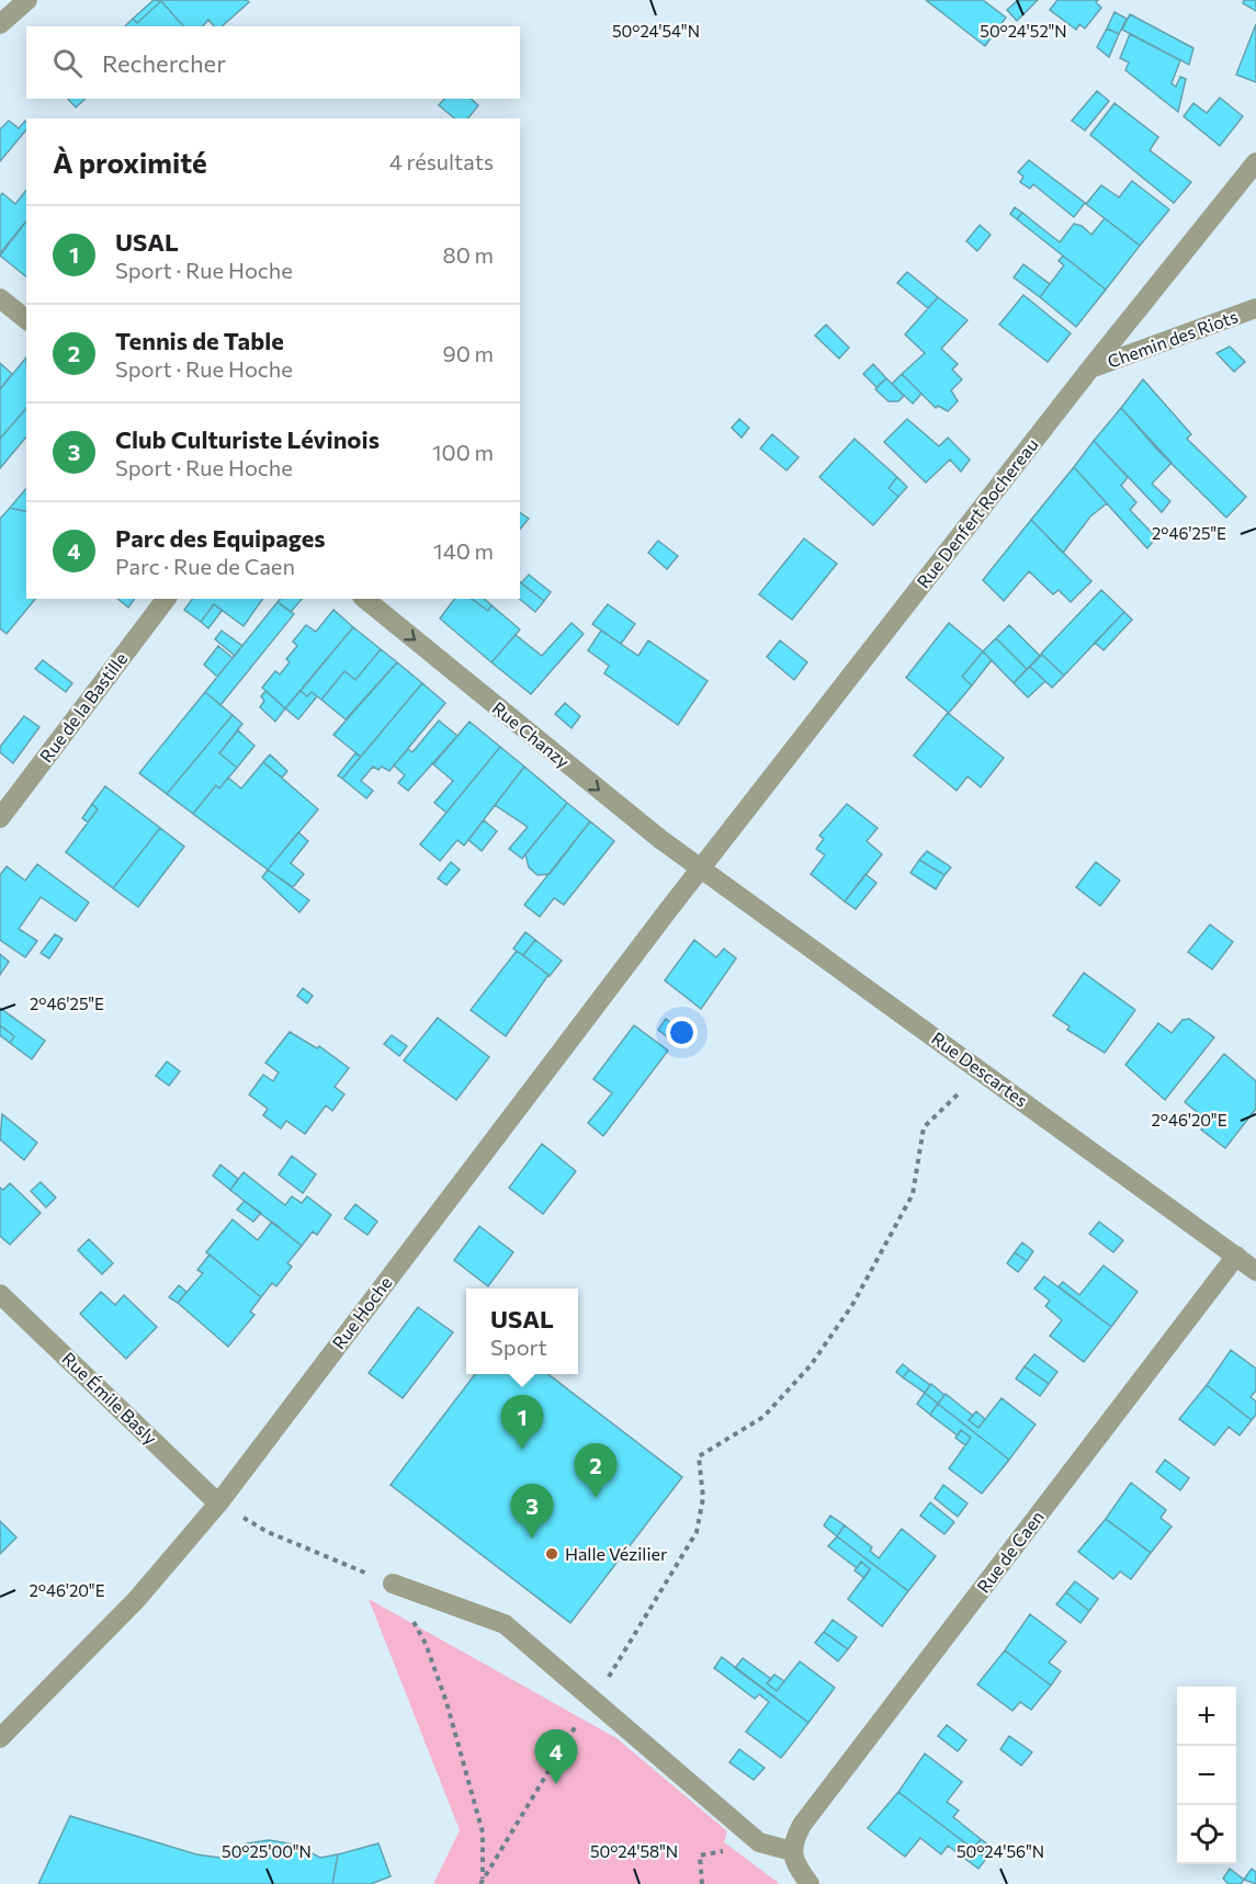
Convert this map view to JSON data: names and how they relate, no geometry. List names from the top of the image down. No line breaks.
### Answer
{"streets":{"street":["Chemin des Riots","Rue Denfert Rochereau","Rue de la Bastille","Rue Chanzy","Rue Descartes","Rue Hoche","Rue Émile Basly","Rue de Caen"]},"crossings":[["Chemin des Riots","Rue Denfert Rochereau"],["Rue Denfert Rochereau","Rue Chanzy"],["Rue Denfert Rochereau","Rue Descartes"],["Rue Denfert Rochereau","Rue Hoche"],["Rue Chanzy","Rue Descartes"],["Rue Chanzy","Rue Hoche"],["Rue Descartes","Rue Hoche"],["Rue Descartes","Rue de Caen"],["Rue Hoche","Rue Émile Basly"]],"one_way":["Rue Chanzy"],"places":["Halle Vézilier"],"page":{"search":"Rechercher","heading":["À proximité","4 résultats"],"list":[{"mark":"1","name":"USAL","note":"Sport · Rue Hoche","value":"80 m"},{"mark":"2","name":"Tennis de Table","note":"Sport · Rue Hoche","value":"90 m"},{"mark":"3","name":"Club Culturiste Lévinois","note":"Sport · Rue Hoche","value":"100 m"},{"mark":"4","name":"Parc des Equipages","note":"Parc · Rue de Caen","value":"140 m"}],"popup":["USAL","Sport"],"pins":["1","2","3","4"],"map_buttons":["+","−"]},"coordinates":["50°24'54\"N","50°24'52\"N","2°46'25\"E","2°46'20\"E","50°25'00\"N","50°24'58\"N","50°24'56\"N"]}
